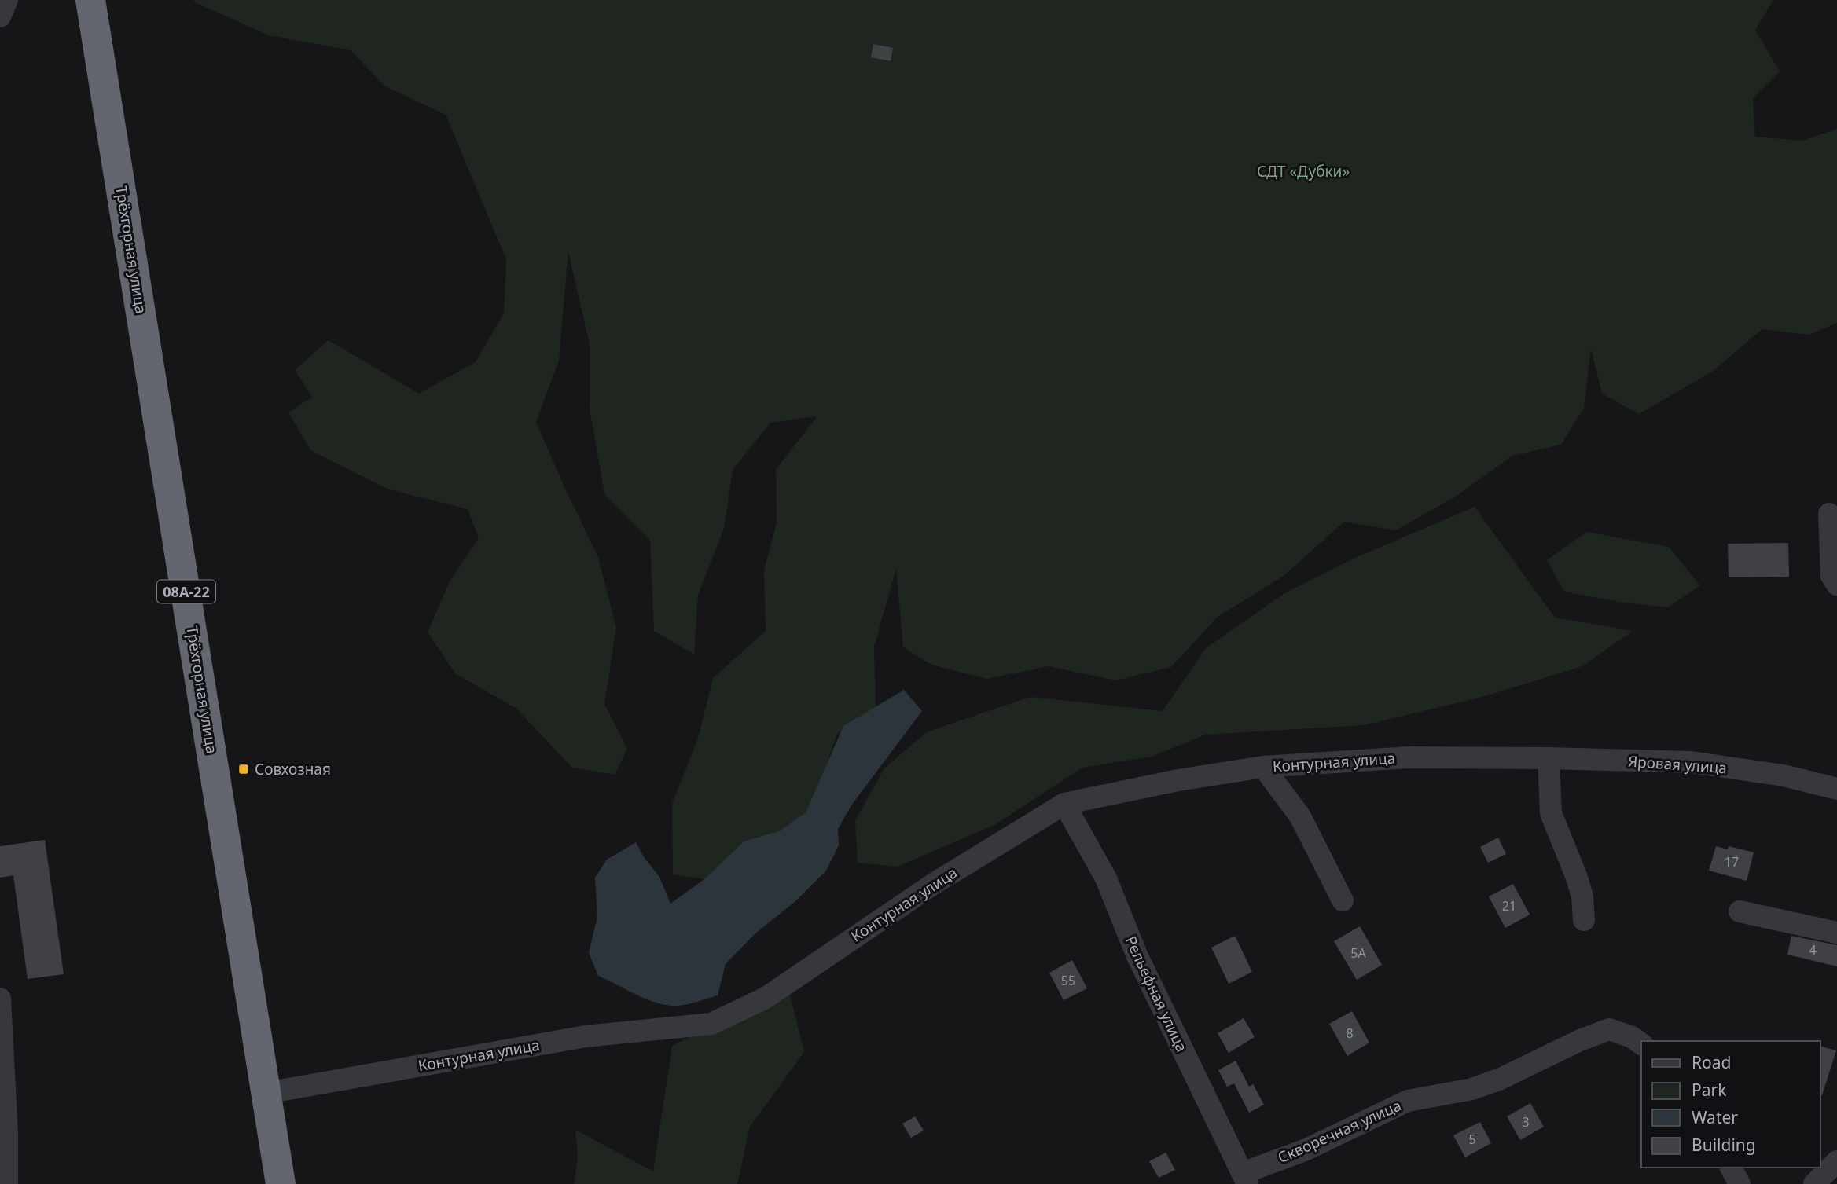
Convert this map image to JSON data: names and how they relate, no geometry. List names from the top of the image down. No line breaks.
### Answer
{"streets":{"highway":["Трёхгорная улица","08А-22"],"street":["Контурная улица","Яровая улица","Рельефная улица","Скворечная улица"]},"crossings":[["Трёхгорная улица","Контурная улица"],["Контурная улица","Яровая улица"],["Контурная улица","Рельефная улица"],["Рельефная улица","Скворечная улица"]],"parks":["СДТ «Дубки»"],"places":{"transit":["Совхозная"]},"house_numbers":["17","21","4","5А","55","8","3","5"],"legend":["Road","Park","Water","Building"]}
